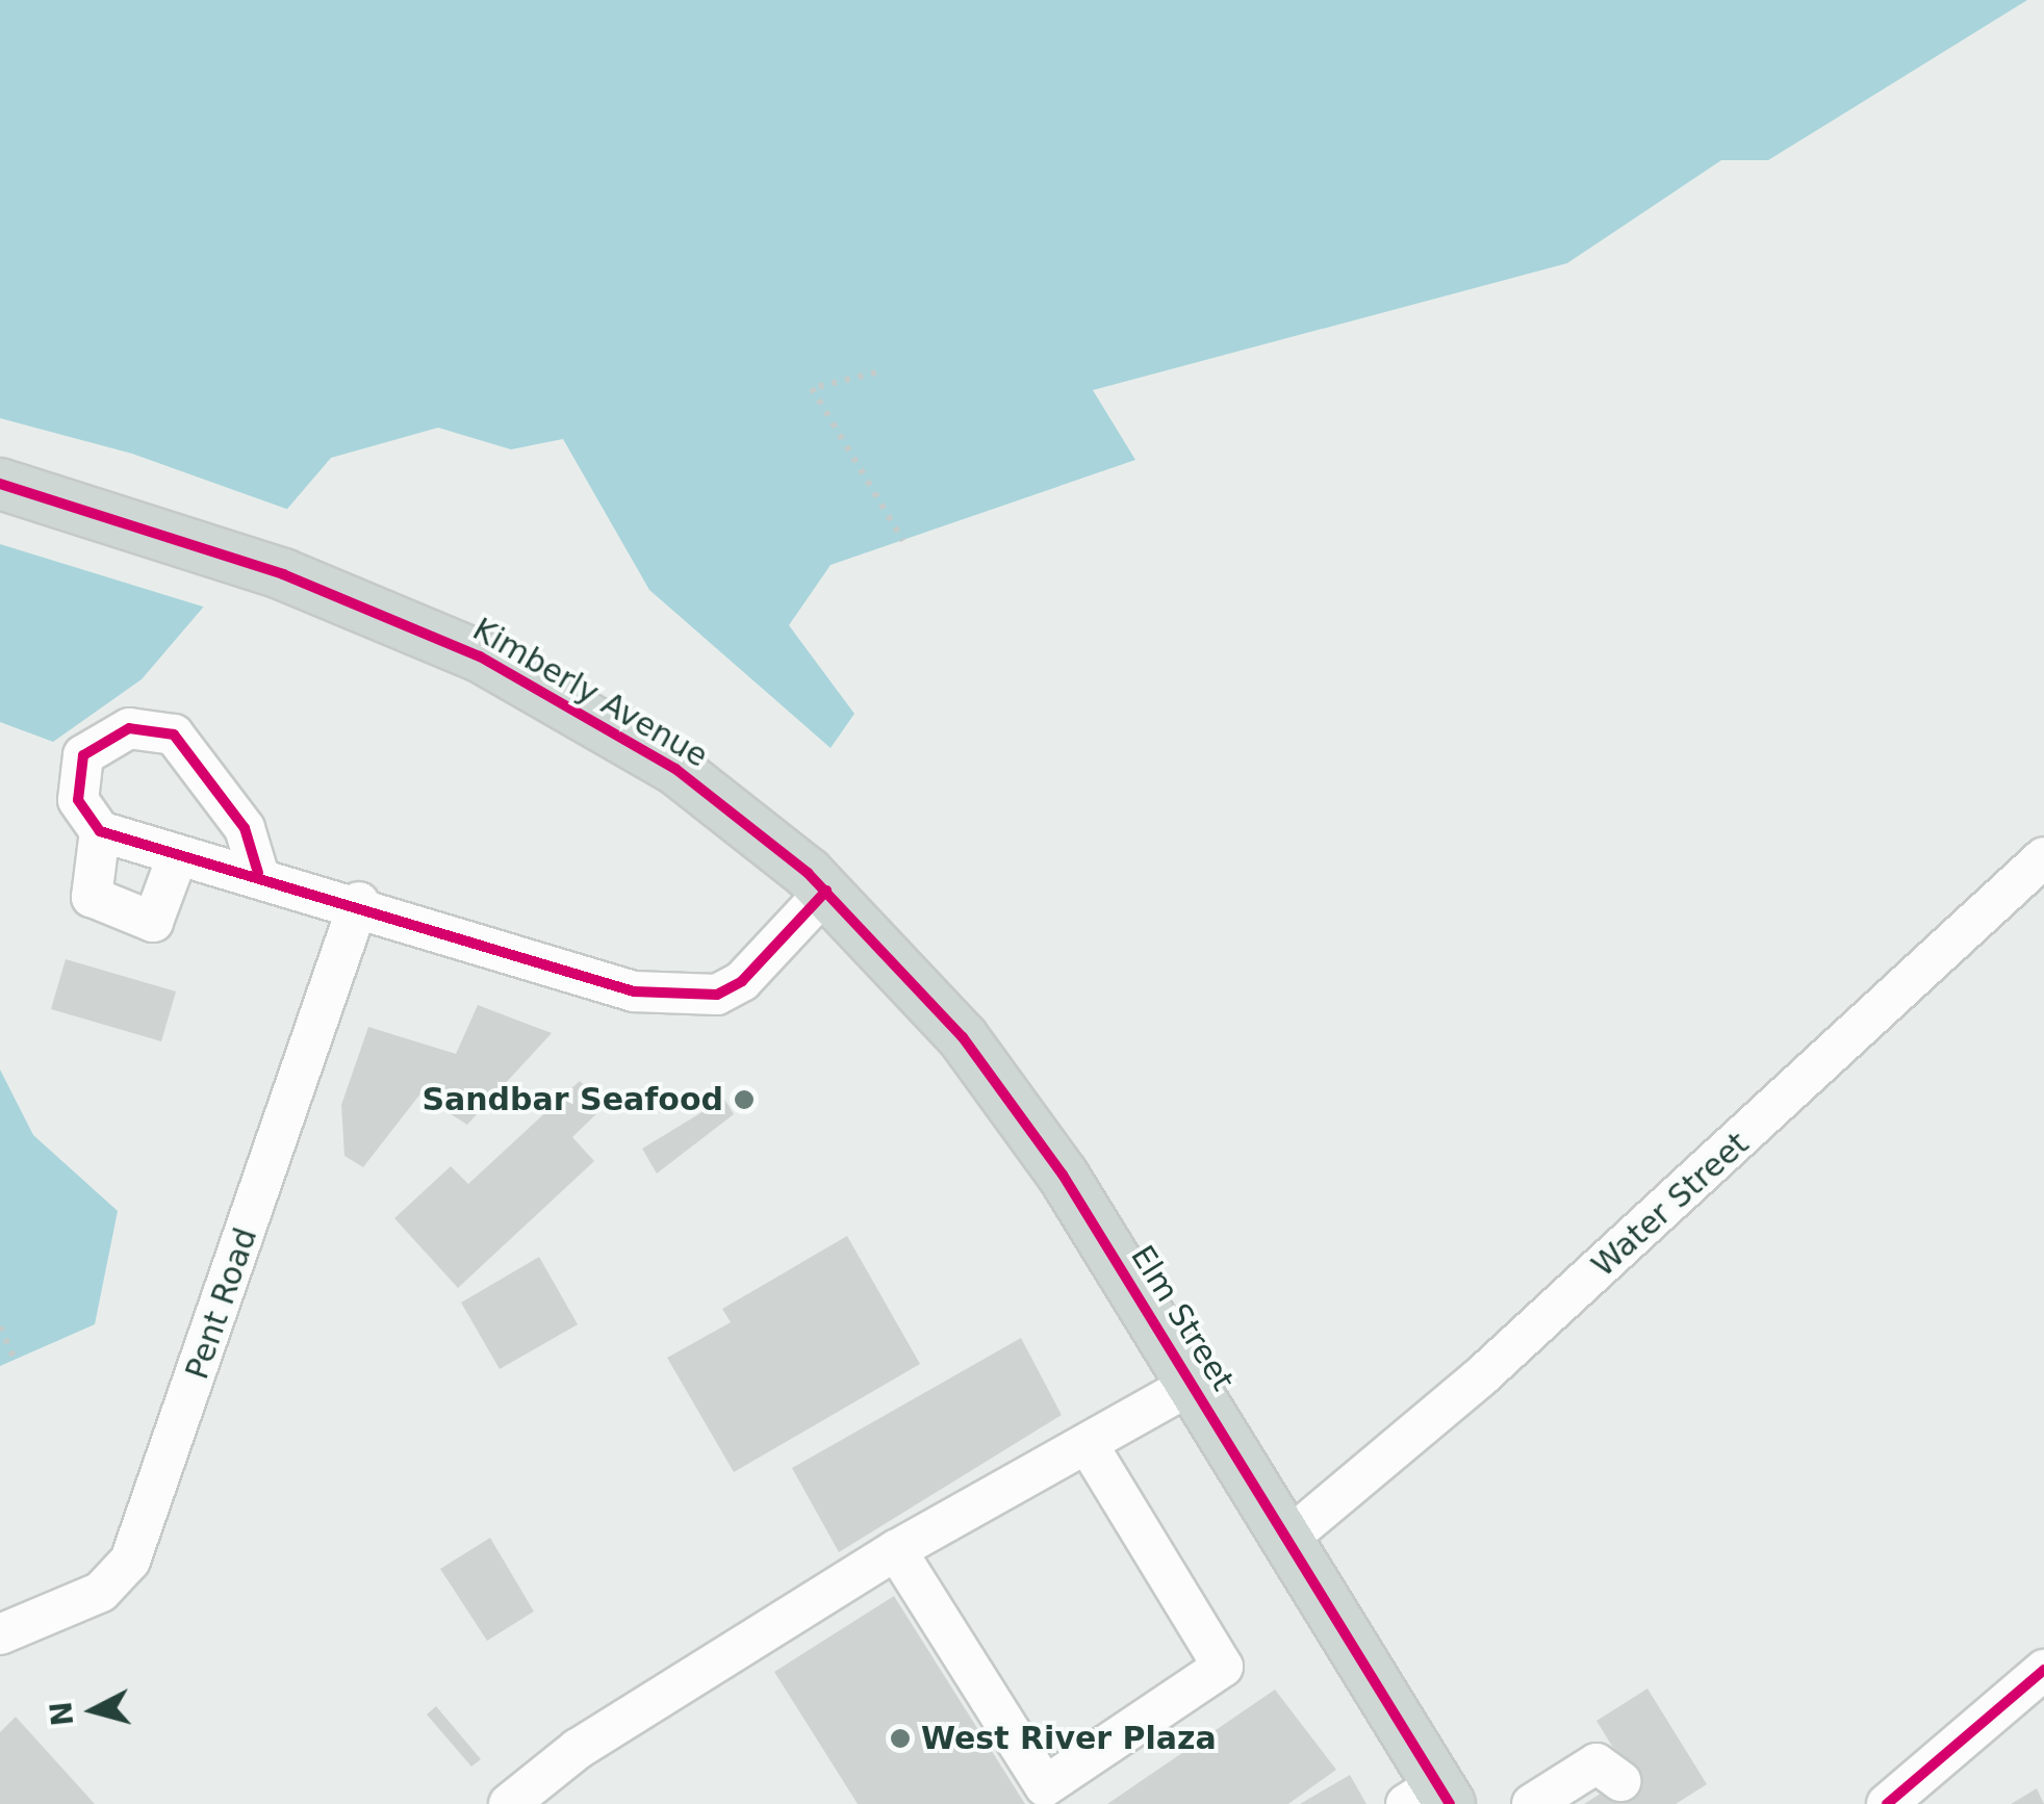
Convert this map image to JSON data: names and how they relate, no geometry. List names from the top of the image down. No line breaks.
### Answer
{"streets":{"main road":["Kimberly Avenue","Elm Street"],"street":["Water Street","Pent Road"]},"crossings":[["Kimberly Avenue","Elm Street"],["Water Street","Elm Street"]],"places":["Sandbar Seafood","West River Plaza"],"north":"left"}
